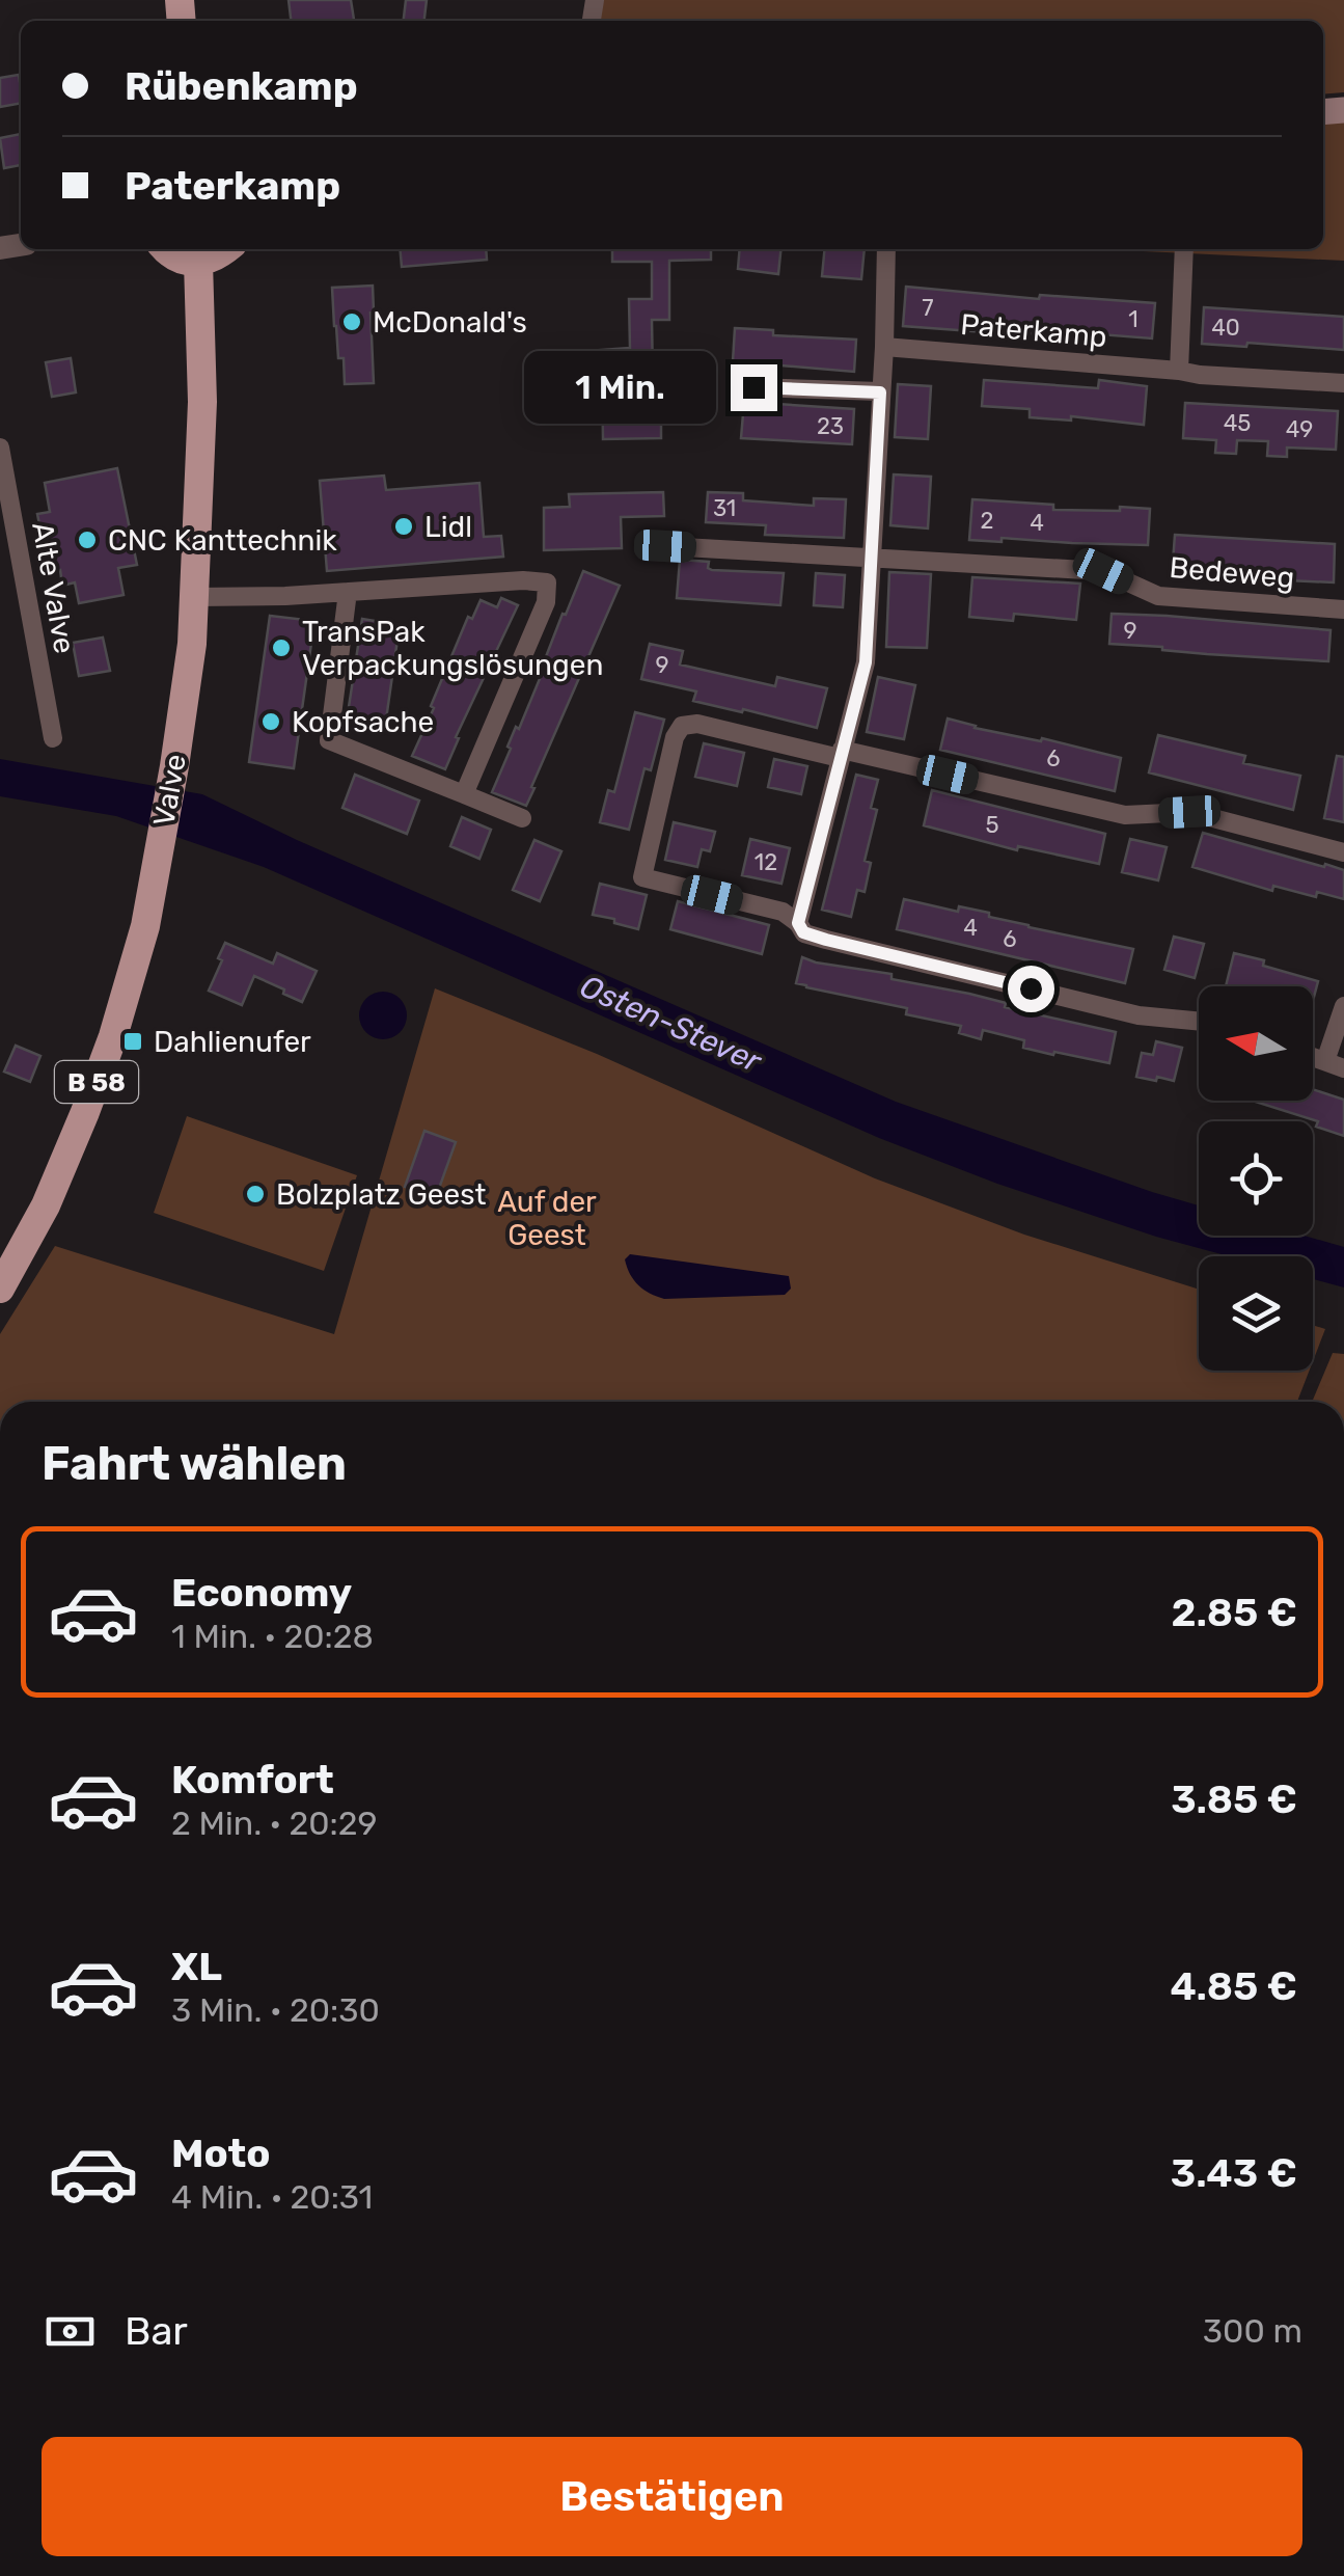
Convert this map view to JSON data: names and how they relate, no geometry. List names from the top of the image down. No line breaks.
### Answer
{"streets":{"main road":["Valve","B 58"],"street":["Paterkamp","Bedeweg","Alte Valve"]},"water":["Osten-Stever"],"parks":["Auf der Geest"],"places":{"other":["McDonald's","Lidl","CNC Kanttechnik","TransPak Verpackungslösungen","Kopfsache","Bolzplatz Geest"],"transit":["Dahlienufer"]},"house_numbers":["7","1","40","45","23","49","31","2","4","9","9","6","5","12","4","6"],"north":"left","page":{"banner":["Rübenkamp","Paterkamp"],"bubble":"1 Min.","heading":"Fahrt wählen","list":[{"name":"Economy","note":"1 Min. · 20:28","value":"2.85 €"},{"name":"Komfort","note":"2 Min. · 20:29","value":"3.85 €"},{"name":"XL","note":"3 Min. · 20:30","value":"4.85 €"},{"name":"Moto","note":"4 Min. · 20:31","value":"3.43 €"}],"pay":["Bar","300 m"],"buttons":"Bestätigen"}}
